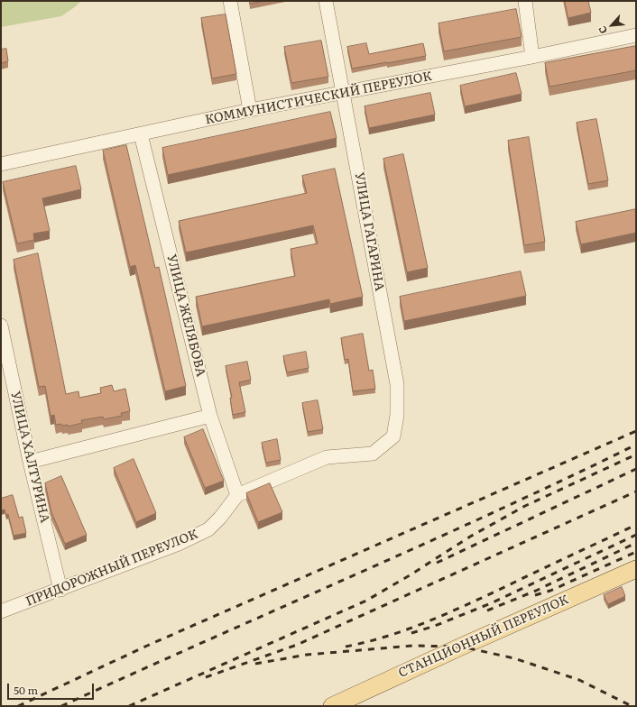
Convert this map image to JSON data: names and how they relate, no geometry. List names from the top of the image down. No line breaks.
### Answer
{"streets":{"main road":["СТАНЦИОННЫЙ ПЕРЕУЛОК"],"street":["КОММУНИСТИЧЕСКИЙ ПЕРЕУЛОК","УЛИЦА ГАГАРИНА","УЛИЦА ЖЕЛЯБОВА","УЛИЦА ХАЛТУРИНА","ПРИДОРОЖНЫЙ ПЕРЕУЛОК"]},"crossings":[["КОММУНИСТИЧЕСКИЙ ПЕРЕУЛОК","УЛИЦА ГАГАРИНА"],["КОММУНИСТИЧЕСКИЙ ПЕРЕУЛОК","УЛИЦА ЖЕЛЯБОВА"],["УЛИЦА ГАГАРИНА","ПРИДОРОЖНЫЙ ПЕРЕУЛОК"],["УЛИЦА ЖЕЛЯБОВА","ПРИДОРОЖНЫЙ ПЕРЕУЛОК"],["УЛИЦА ХАЛТУРИНА","ПРИДОРОЖНЫЙ ПЕРЕУЛОК"]],"scale_bar":"50 m","north":"bottom left"}
